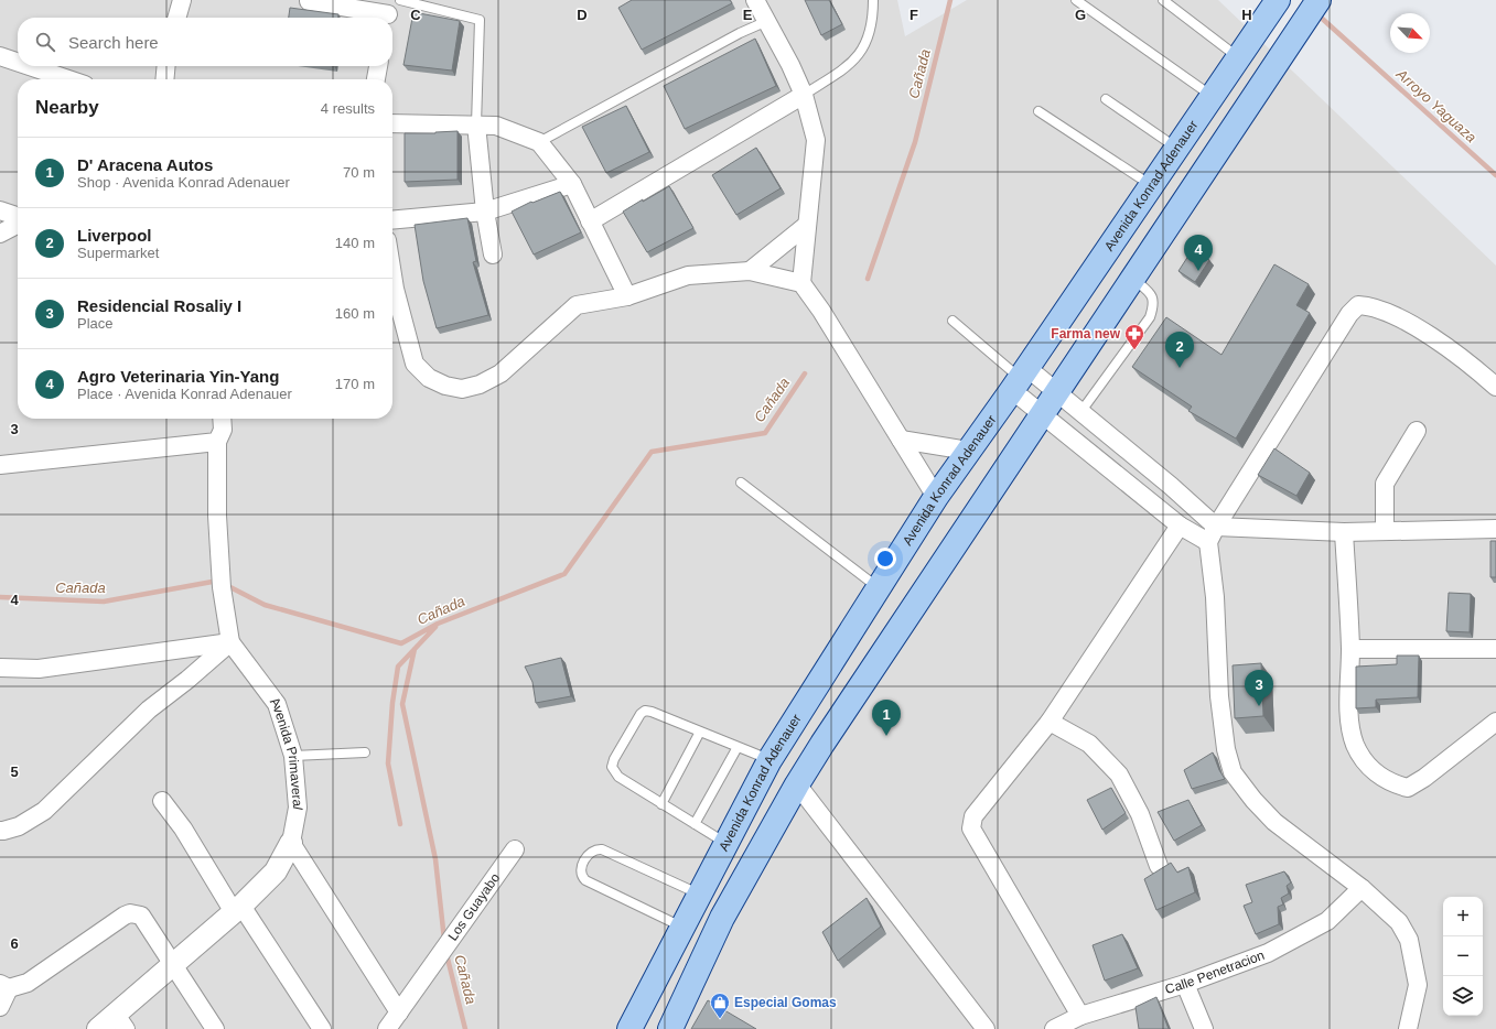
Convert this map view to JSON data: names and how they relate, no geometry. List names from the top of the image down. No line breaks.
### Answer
{"streets":{"main road":["Avenida Konrad Adenauer"],"street":["Avenida Primaveral","Los Guayabo","Calle Penetracion"]},"water":["Cañada","Arroyo Yaguaza"],"places":{"pharmacy":["Farma new"],"shop":["Especial Gomas"]},"north":"bottom right","page":{"search":"Search here","heading":["Nearby","4 results"],"list":[{"mark":"1","name":"D' Aracena Autos","note":"Shop · Avenida Konrad Adenauer","value":"70 m"},{"mark":"2","name":"Liverpool","note":"Supermarket","value":"140 m"},{"mark":"3","name":"Residencial Rosaliy I","note":"Place","value":"160 m"},{"mark":"4","name":"Agro Veterinaria Yin-Yang","note":"Place · Avenida Konrad Adenauer","value":"170 m"}],"pins":["4","2","3","1"],"map_buttons":["+","−"]},"grid":{"columns":["C","D","E","F","G","H"],"rows":["3","4","5","6"]}}
